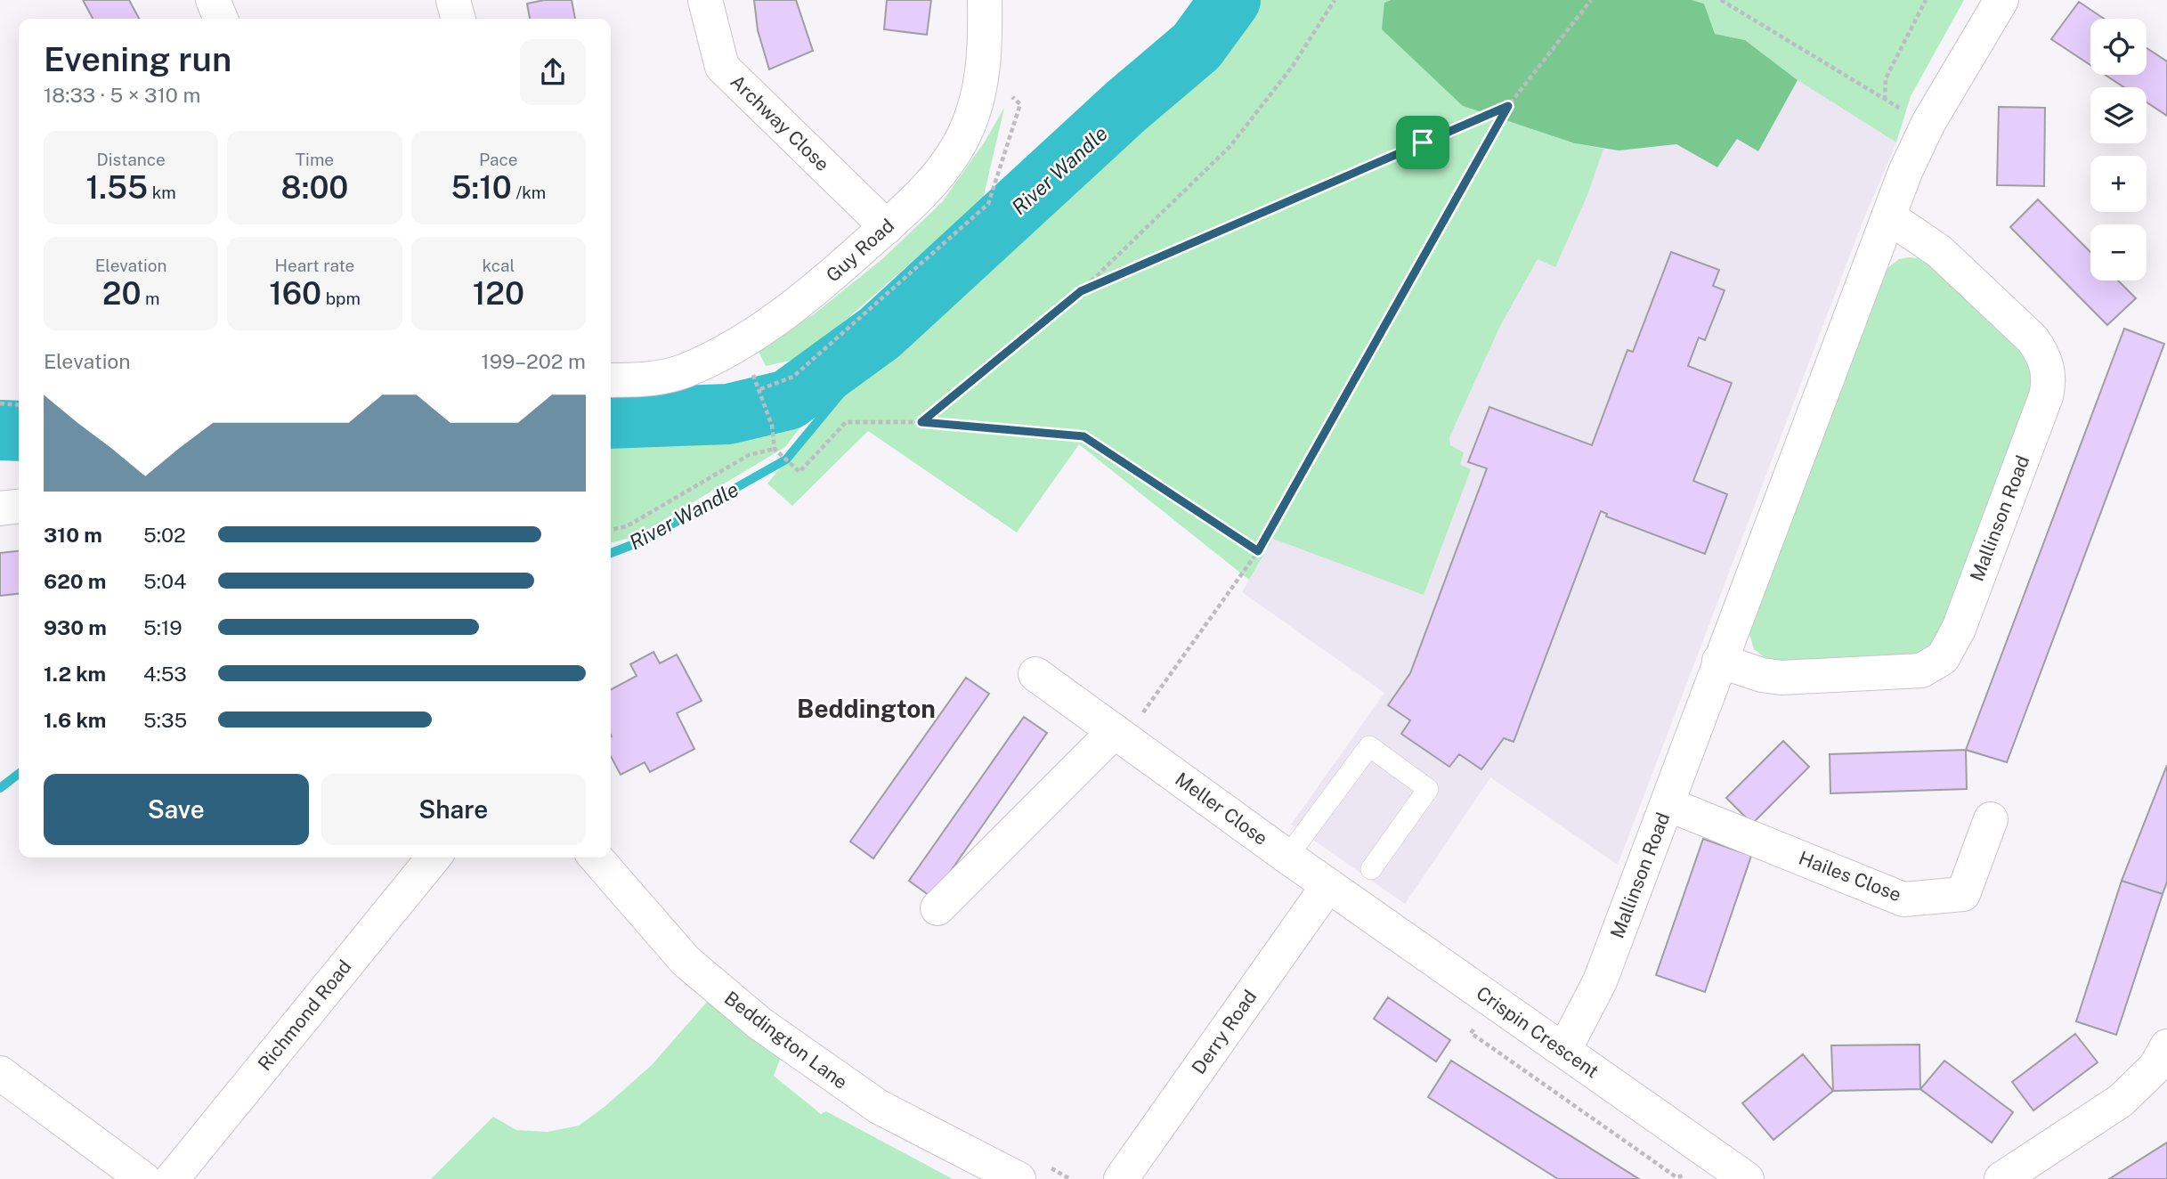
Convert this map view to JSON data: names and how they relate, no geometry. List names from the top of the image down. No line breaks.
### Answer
{"streets":{"street":["Archway Close","Guy Road","Mallinson Road","Meller Close","Hailes Close","Richmond Road","Derry Road","Crispin Crescent","Beddington Lane"]},"crossings":[["Archway Close","Guy Road"],["Mallinson Road","Hailes Close"],["Mallinson Road","Crispin Crescent"],["Meller Close","Derry Road"],["Meller Close","Crispin Crescent"],["Derry Road","Crispin Crescent"]],"districts":["Beddington"],"water":["River Wandle"],"page":{"map_buttons":["+","−"],"heading":["Evening run","18:33 · 5 × 310 m"],"stats":[["Distance","1.55 km"],["Time","8:00"],["Pace","5:10 /km"],["Elevation","20 m"],["Heart rate","160 bpm"],["kcal","120"]],"chart":["Elevation","199–202 m"],"list":[{"name":"310 m","note":"5:02"},{"name":"620 m","note":"5:04"},{"name":"930 m","note":"5:19"},{"name":"1.2 km","note":"4:53"},{"name":"1.6 km","note":"5:35"}],"buttons":["Save","Share"]}}
